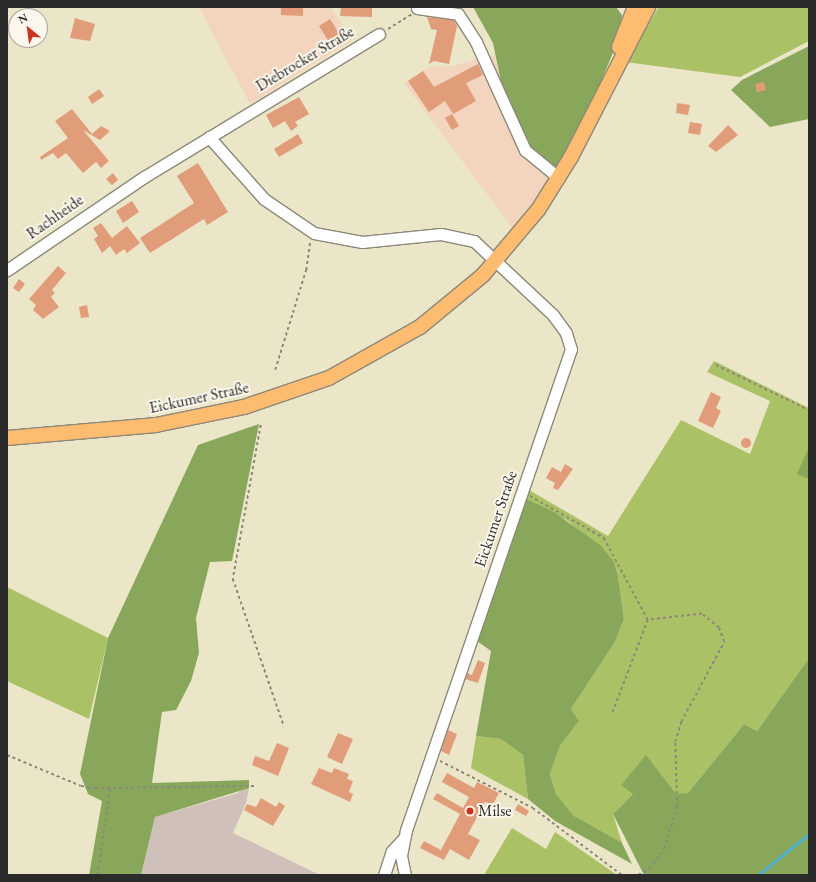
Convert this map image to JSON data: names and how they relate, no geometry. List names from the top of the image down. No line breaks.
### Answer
{"streets":{"main road":["Eickumer Straße"],"street":["Diebrocker Straße","Rachheide"]},"crossings":[["Diebrocker Straße","Rachheide"]],"places":["Milse"],"north":"top left"}
